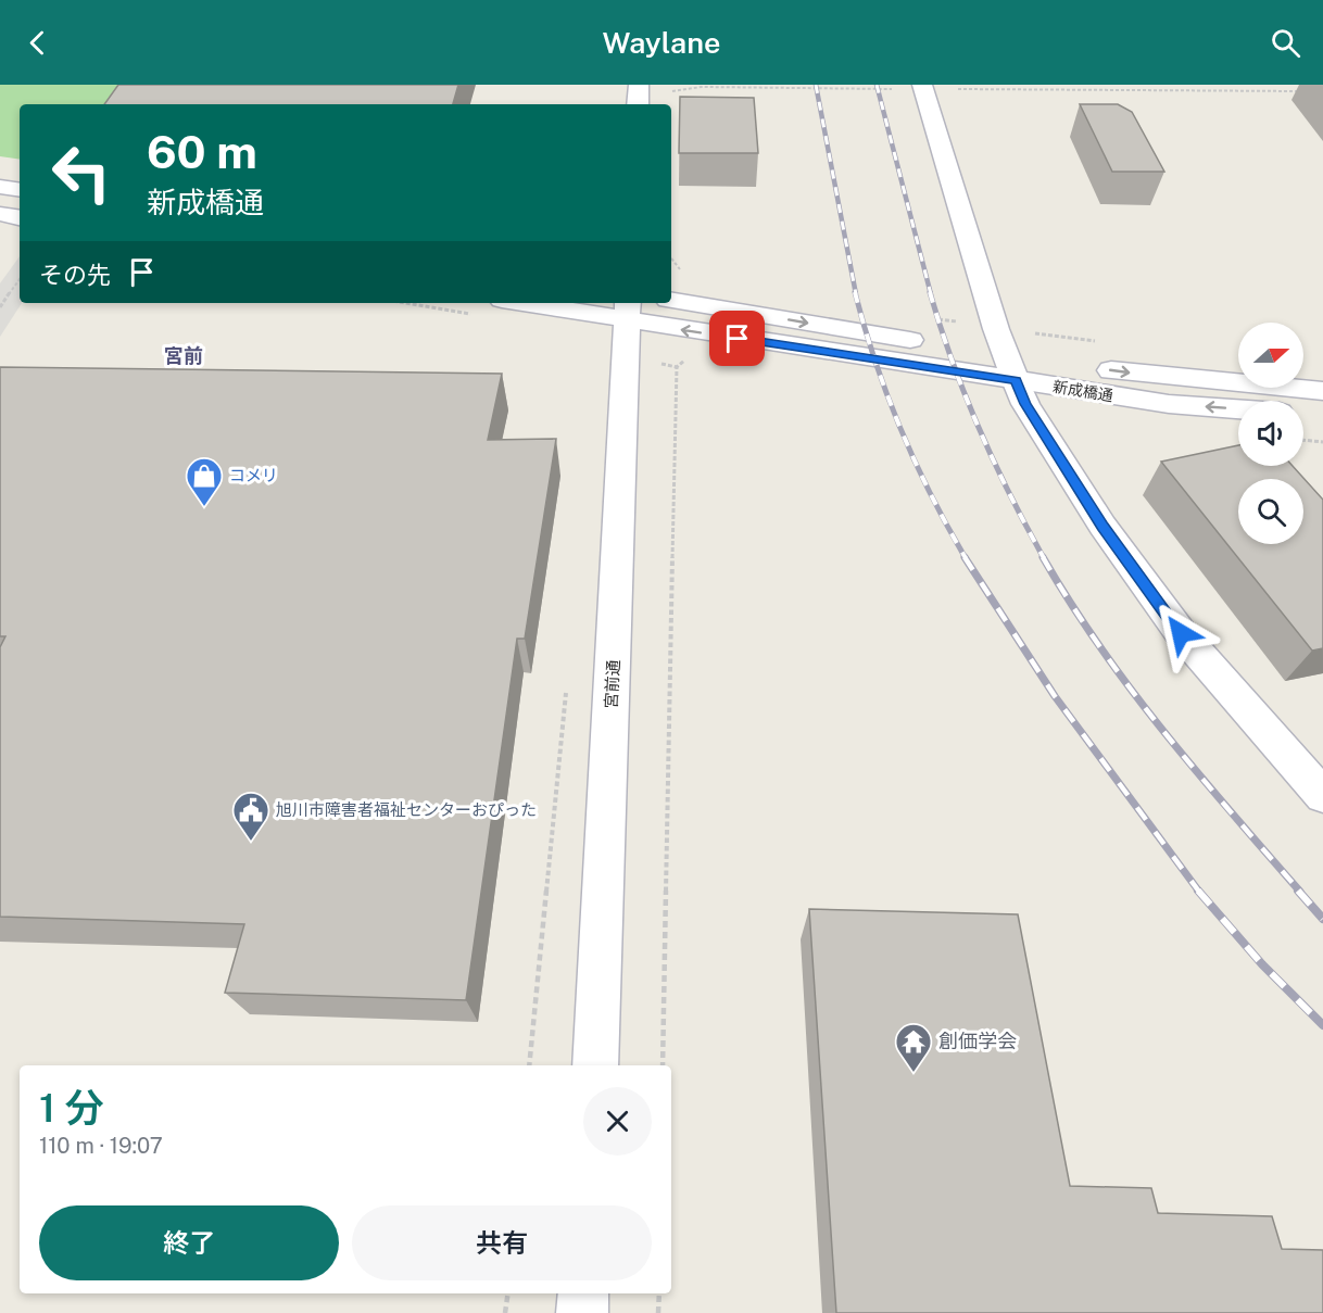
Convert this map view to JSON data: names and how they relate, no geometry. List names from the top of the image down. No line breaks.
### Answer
{"streets":{"street":["新成橋通","宮前通"]},"crossings":[["新成橋通","宮前通"]],"districts":["宮前"],"places":{"shop":["コメリ"],"public building":["旭川市障害者福祉センターおぴった"],"temple":["創価学会"]},"north":"right","page":{"header":"Waylane","turn":["60 m","新成橋通"],"then":"その先","heading":["1 分","110 m · 19:07"],"buttons":["終了","共有"]}}
